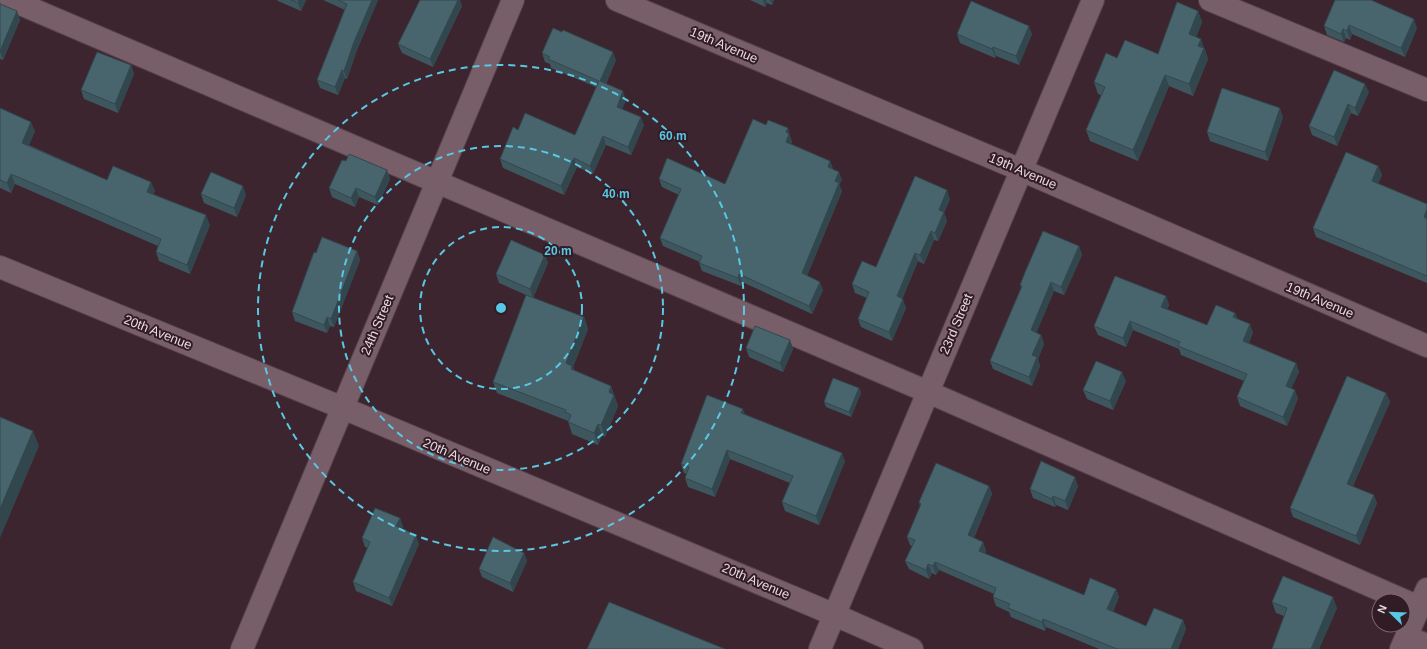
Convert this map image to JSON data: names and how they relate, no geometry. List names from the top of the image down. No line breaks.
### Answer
{"streets":{"street":["19th Avenue","23rd Street","24th Street","20th Avenue"]},"crossings":[["19th Avenue","23rd Street"],["23rd Street","20th Avenue"],["24th Street","20th Avenue"]],"north":"top left","rings":["60 m","40 m","20 m"]}
